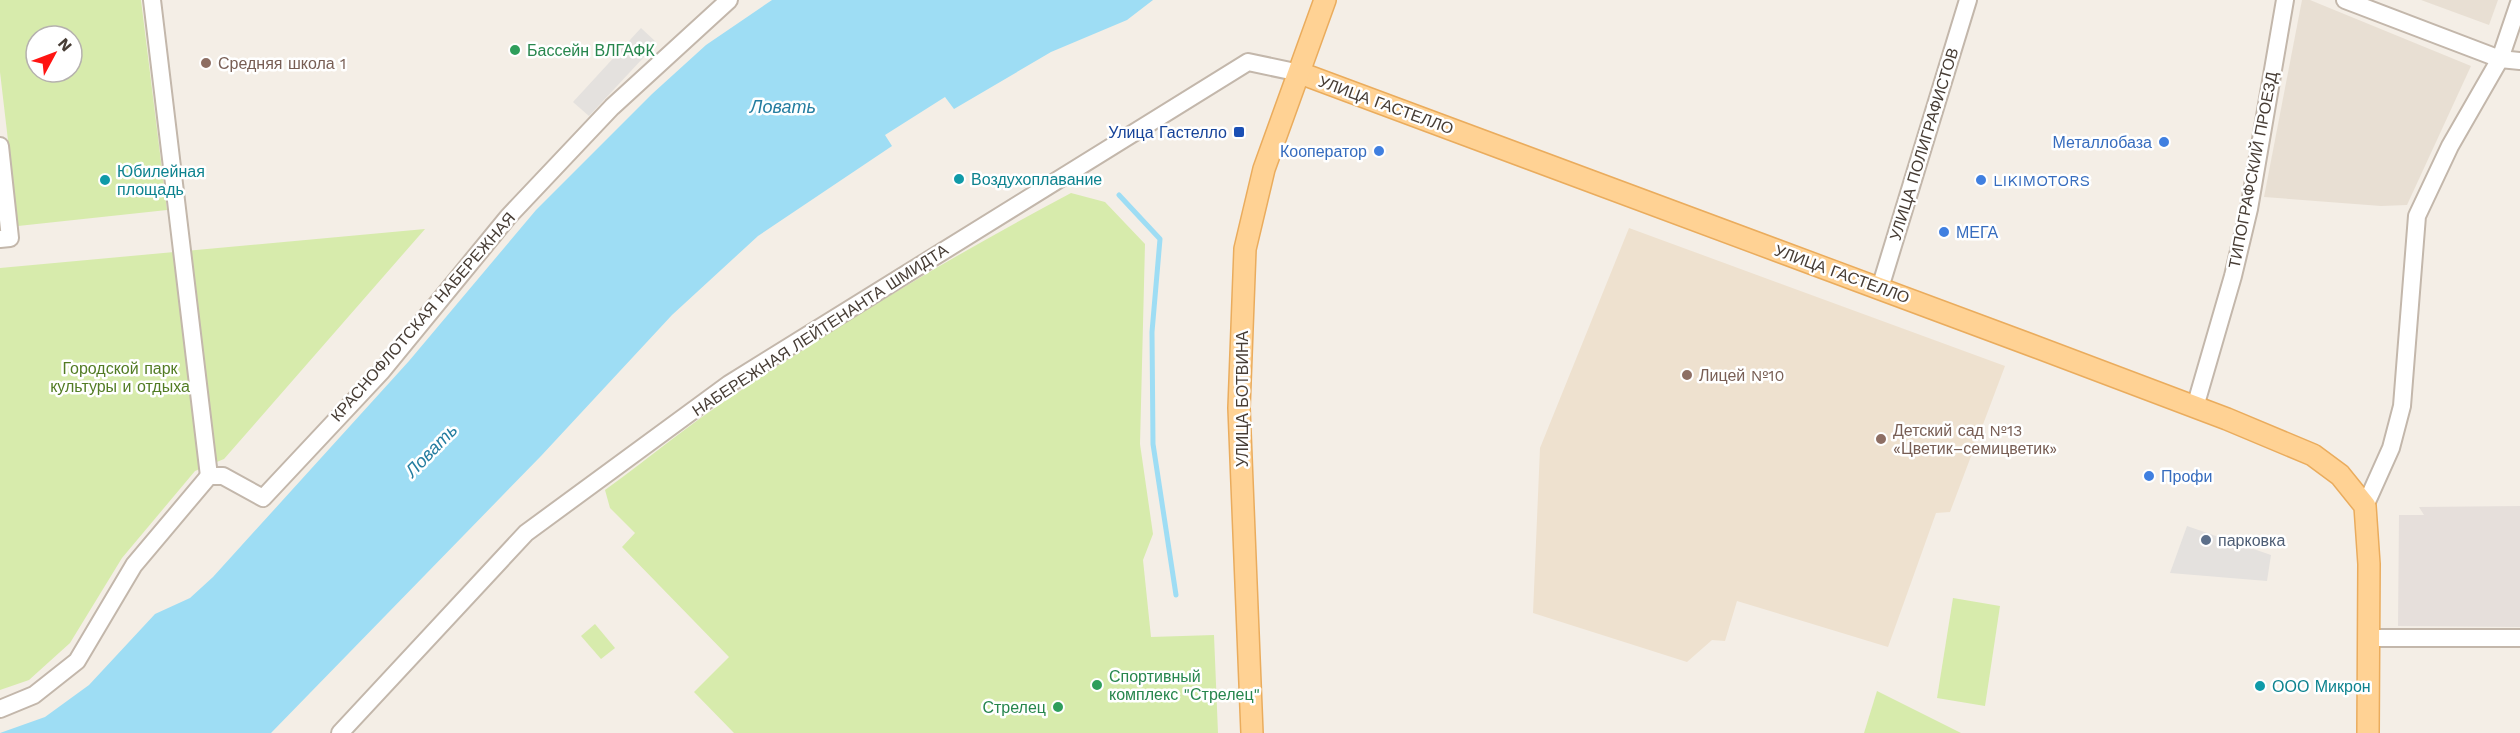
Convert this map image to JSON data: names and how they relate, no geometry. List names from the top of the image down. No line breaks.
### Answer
{"streets":{"main road":["УЛИЦА ГАСТЕЛЛО","УЛИЦА БОТВИНА"],"street":["УЛИЦА ПОЛИГРАФИСТОВ","ТИПОГРАФСКИЙ ПРОЕЗД","КРАСНОФЛОТСКАЯ НАБЕРЕЖНАЯ","НАБЕРЕЖНАЯ ЛЕЙТЕНАНТА ШМИДТА"]},"crossings":[["УЛИЦА ГАСТЕЛЛО","УЛИЦА ПОЛИГРАФИСТОВ"],["УЛИЦА ГАСТЕЛЛО","ТИПОГРАФСКИЙ ПРОЕЗД"],["УЛИЦА ГАСТЕЛЛО","НАБЕРЕЖНАЯ ЛЕЙТЕНАНТА ШМИДТА"],["УЛИЦА ГАСТЕЛЛО","УЛИЦА БОТВИНА"],["НАБЕРЕЖНАЯ ЛЕЙТЕНАНТА ШМИДТА","УЛИЦА БОТВИНА"]],"water":["Ловать"],"parks":["Городской парк культуры и отдыха"],"places":{"other":["Бассейн ВЛГАФК","Средняя школа 1","Металлобаза","Кооператор","Воздухоплавание","Юбилейная площадь","LIKIMOTORS","МЕГА","Лицей №10","Детский сад №13 «Цветик–семицветик»","Профи","парковка","Спортивный комплекс \"Стрелец\"","ООО Микрон","Стрелец"],"transit":["Улица Гастелло"]},"north":"top right"}
